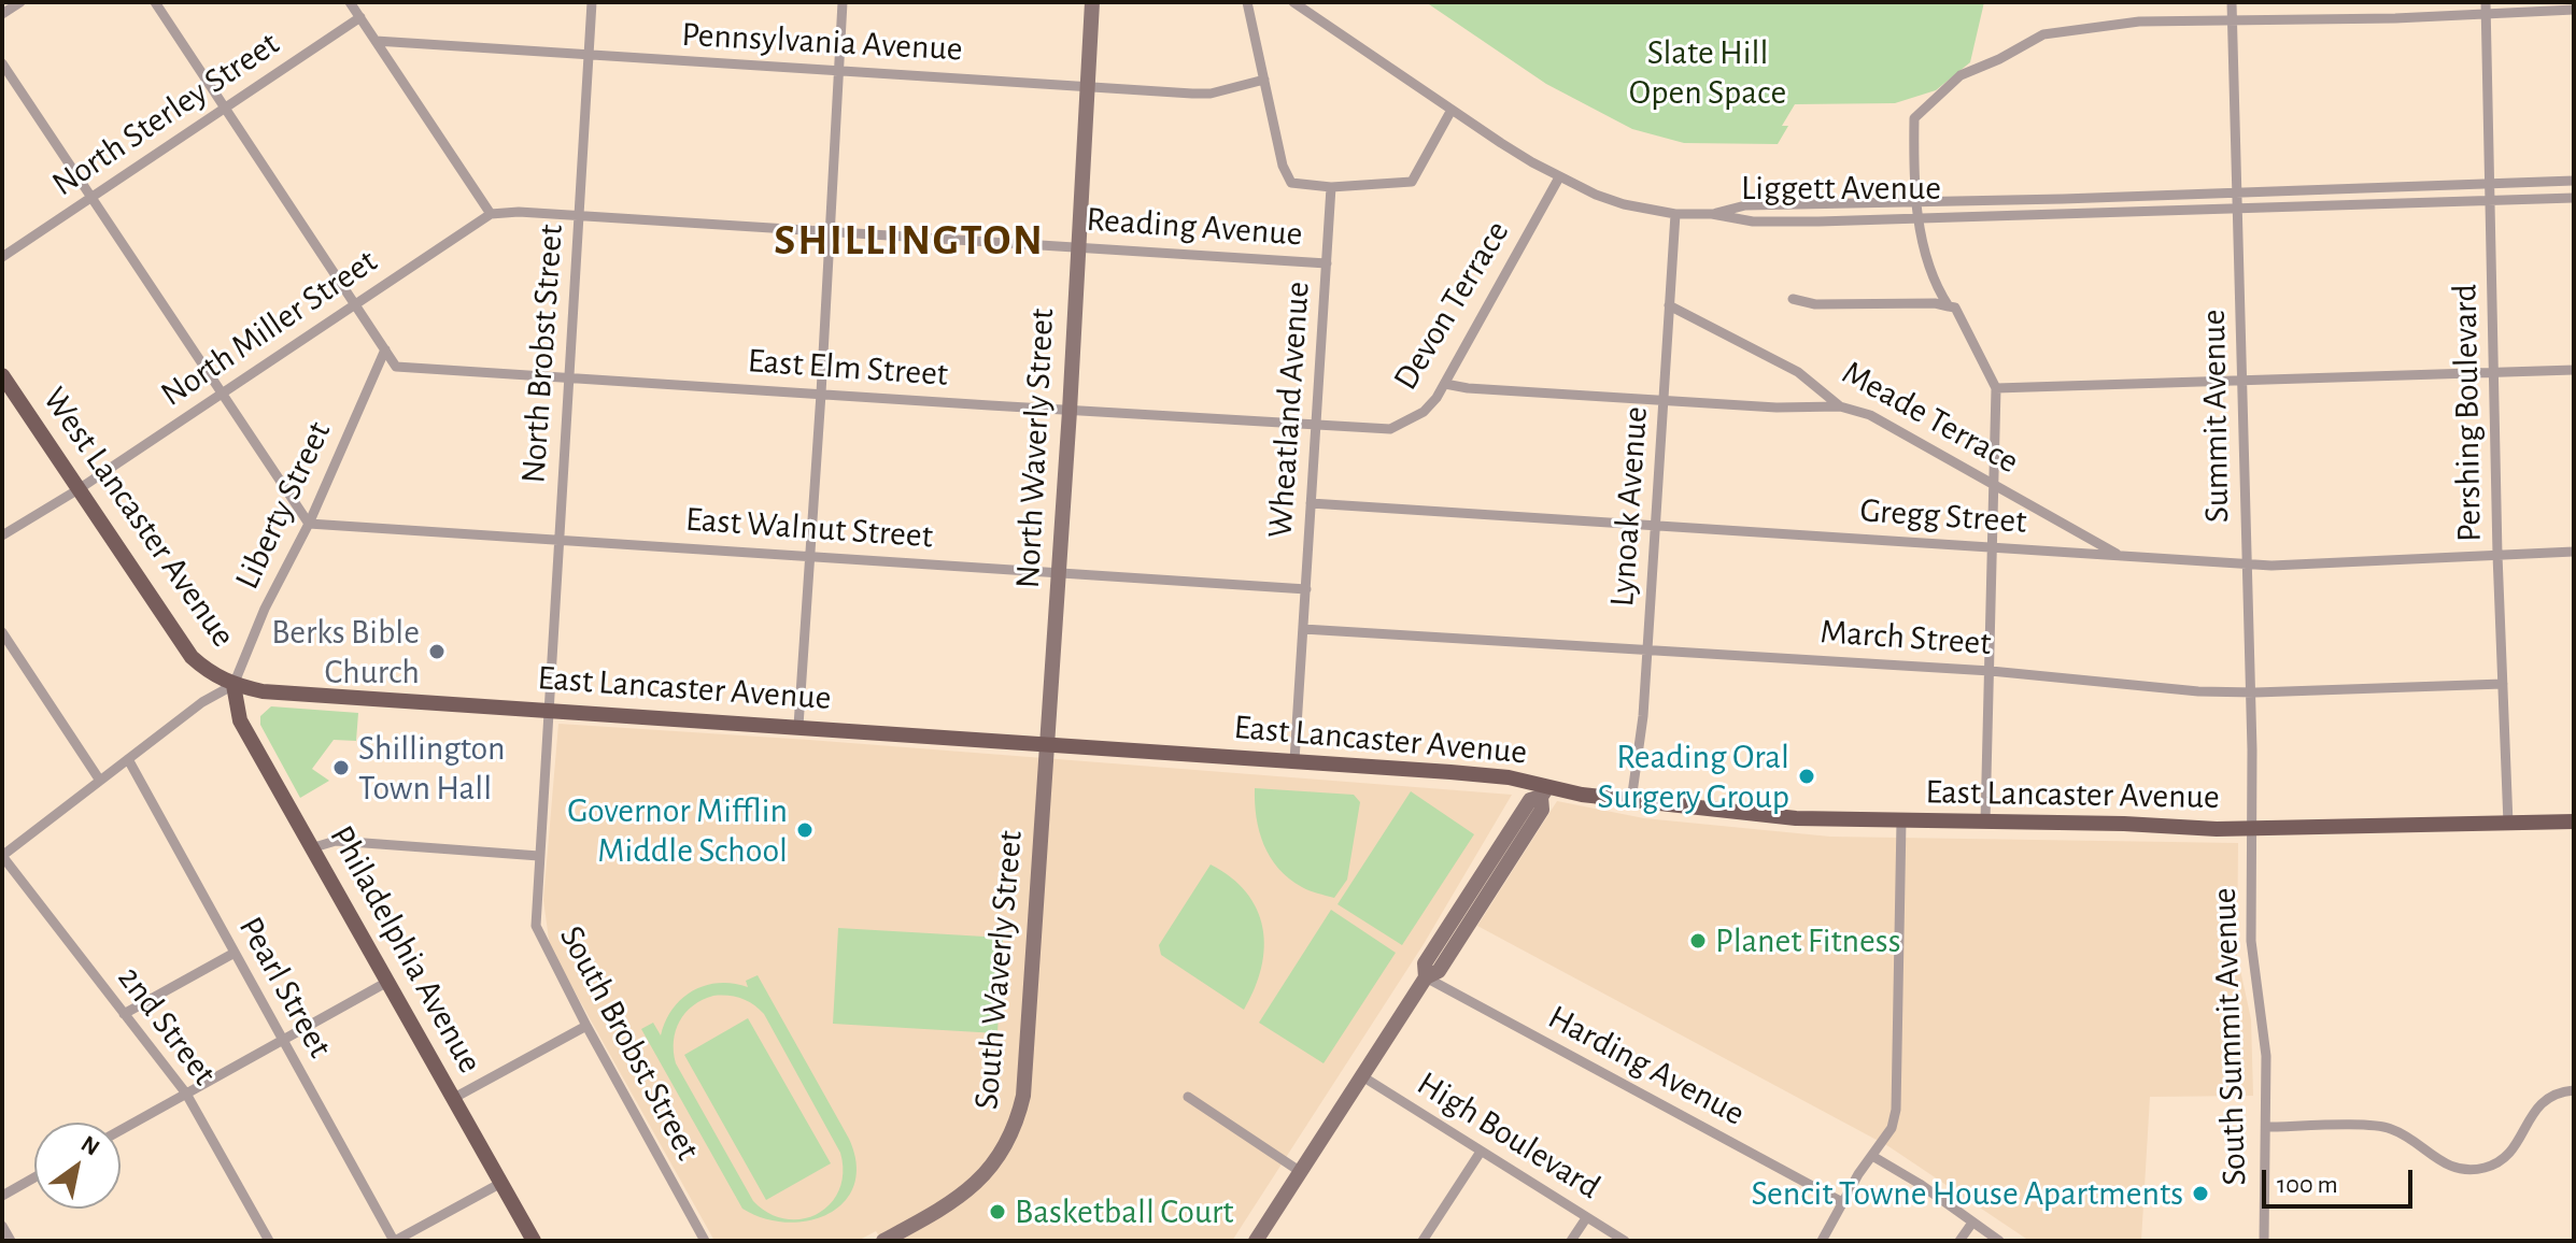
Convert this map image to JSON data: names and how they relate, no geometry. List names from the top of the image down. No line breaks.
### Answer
{"streets":{"main road":["West Lancaster Avenue","East Lancaster Avenue","Philadelphia Avenue"],"street":["Pennsylvania Avenue","North Sterley Street","Liggett Avenue","Reading Avenue","Devon Terrace","North Miller Street","North Brobst Street","East Elm Street","Wheatland Avenue","Pershing Boulevard","Summit Avenue","Meade Terrace","North Waverly Street","Liberty Street","Lynoak Avenue","Gregg Street","East Walnut Street","March Street","South Waverly Street","Pearl Street","2nd Street","South Summit Avenue","South Brobst Street","Harding Avenue","High Boulevard"]},"crossings":[["Pennsylvania Avenue","North Brobst Street"],["Pennsylvania Avenue","North Waverly Street"],["Liggett Avenue","Pershing Boulevard"],["Liggett Avenue","Summit Avenue"],["Reading Avenue","North Miller Street"],["Reading Avenue","North Brobst Street"],["Reading Avenue","Wheatland Avenue"],["Reading Avenue","North Waverly Street"],["Devon Terrace","East Elm Street"],["Devon Terrace","Wheatland Avenue"],["North Miller Street","West Lancaster Avenue"],["North Brobst Street","East Elm Street"],["North Brobst Street","East Walnut Street"],["North Brobst Street","East Lancaster Avenue"],["North Brobst Street","South Brobst Street"],["East Elm Street","Wheatland Avenue"],["East Elm Street","North Waverly Street"],["East Elm Street","Liberty Street"],["Wheatland Avenue","Gregg Street"],["Wheatland Avenue","East Walnut Street"],["Wheatland Avenue","March Street"],["Wheatland Avenue","East Lancaster Avenue"],["Pershing Boulevard","Gregg Street"],["Pershing Boulevard","March Street"],["Pershing Boulevard","East Lancaster Avenue"],["Summit Avenue","Gregg Street"],["Summit Avenue","March Street"],["Summit Avenue","East Lancaster Avenue"],["Summit Avenue","South Summit Avenue"],["Meade Terrace","Lynoak Avenue"],["Meade Terrace","Gregg Street"],["North Waverly Street","East Walnut Street"],["North Waverly Street","East Lancaster Avenue"],["North Waverly Street","South Waverly Street"],["Liberty Street","West Lancaster Avenue"],["Liberty Street","East Walnut Street"],["Liberty Street","East Lancaster Avenue"],["Liberty Street","Philadelphia Avenue"],["Lynoak Avenue","Gregg Street"],["Lynoak Avenue","March Street"],["Lynoak Avenue","East Lancaster Avenue"],["West Lancaster Avenue","East Lancaster Avenue"],["West Lancaster Avenue","Philadelphia Avenue"],["East Lancaster Avenue","Philadelphia Avenue"],["East Lancaster Avenue","South Waverly Street"],["East Lancaster Avenue","South Summit Avenue"],["East Lancaster Avenue","South Brobst Street"]],"districts":["SHILLINGTON"],"parks":["Slate Hill Open Space"],"places":["Berks Bible Church","Shillington Town Hall","Reading Oral Surgery Group","Governor Mifflin Middle School","Planet Fitness","Sencit Towne House Apartments","Basketball Court"],"scale_bar":"100 m","north":"top right"}
